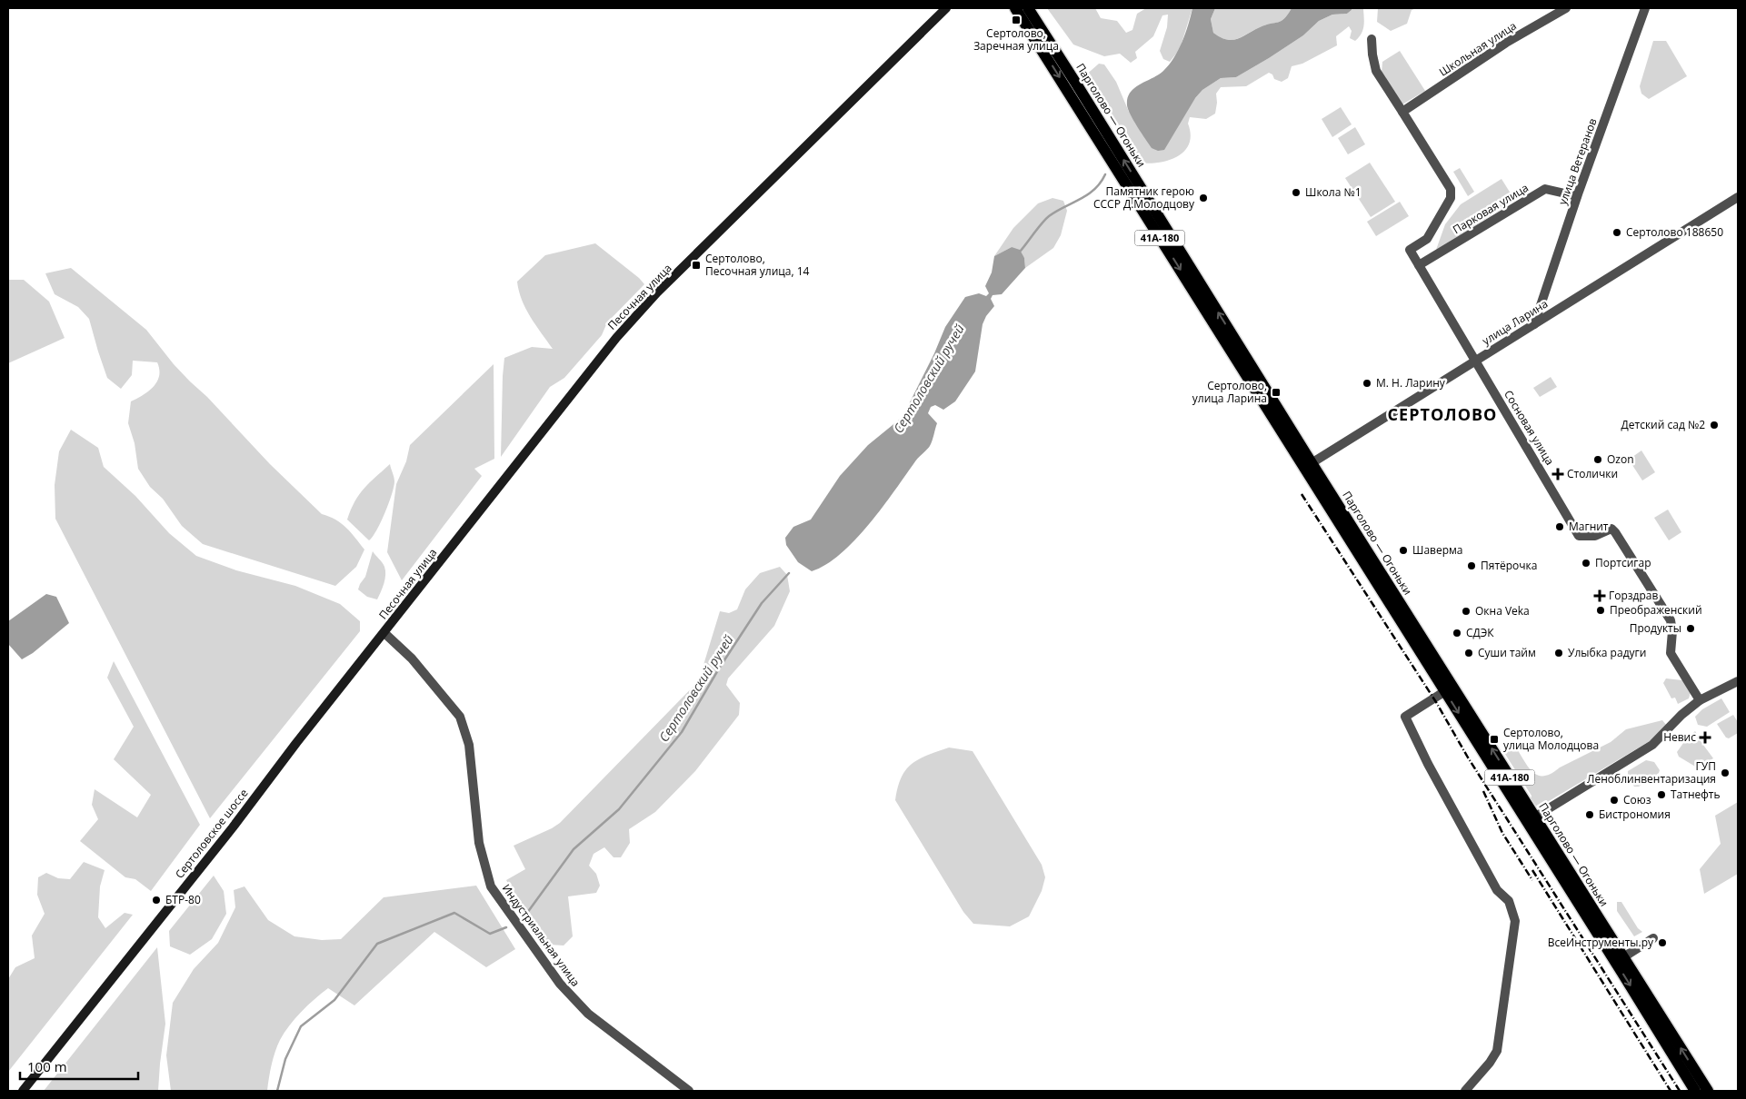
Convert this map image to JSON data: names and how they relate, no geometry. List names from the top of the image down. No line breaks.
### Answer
{"streets":{"main road":["Парголово — Огоньки","41А-180","Песочная улица","Сертоловское шоссе"],"street":["Школьная улица","улица Ветеранов","Парковая улица","улица Ларина","Сосновая улица","Индустриальная улица"]},"crossings":[["Школьная улица","Сосновая улица"],["Парголово — Огоньки","улица Ларина"],["улица Ветеранов","Парковая улица"],["улица Ветеранов","улица Ларина"],["Парковая улица","Сосновая улица"],["Песочная улица","Сертоловское шоссе"],["Песочная улица","Индустриальная улица"],["улица Ларина","Сосновая улица"],["Сертоловское шоссе","Индустриальная улица"]],"districts":["СЕРТОЛОВО"],"water":["Сертоловский ручей"],"places":{"transit":["Сертолово, Заречная улица","Сертолово, Песочная улица, 14","Сертолово, улица Ларина","Сертолово, улица Молодцова"],"other":["Школа №1","Памятник герою СССР Д.Молодцову","Сертолово 188650","М. Н. Ларину","Детский сад №2","Ozon","Магнит","Шаверма","Портсигар","Пятёрочка","Преображенский","Окна Veka","Продукты","СДЭК","Суши тайм","Улыбка радуги","ГУП Леноблинвентаризация","Татнефть","Союз","Бистрономия","БТР-80","ВсеИнструменты.ру"],"health":["Столички","Горздрав","Невис"]},"scale_bar":"100 m"}
